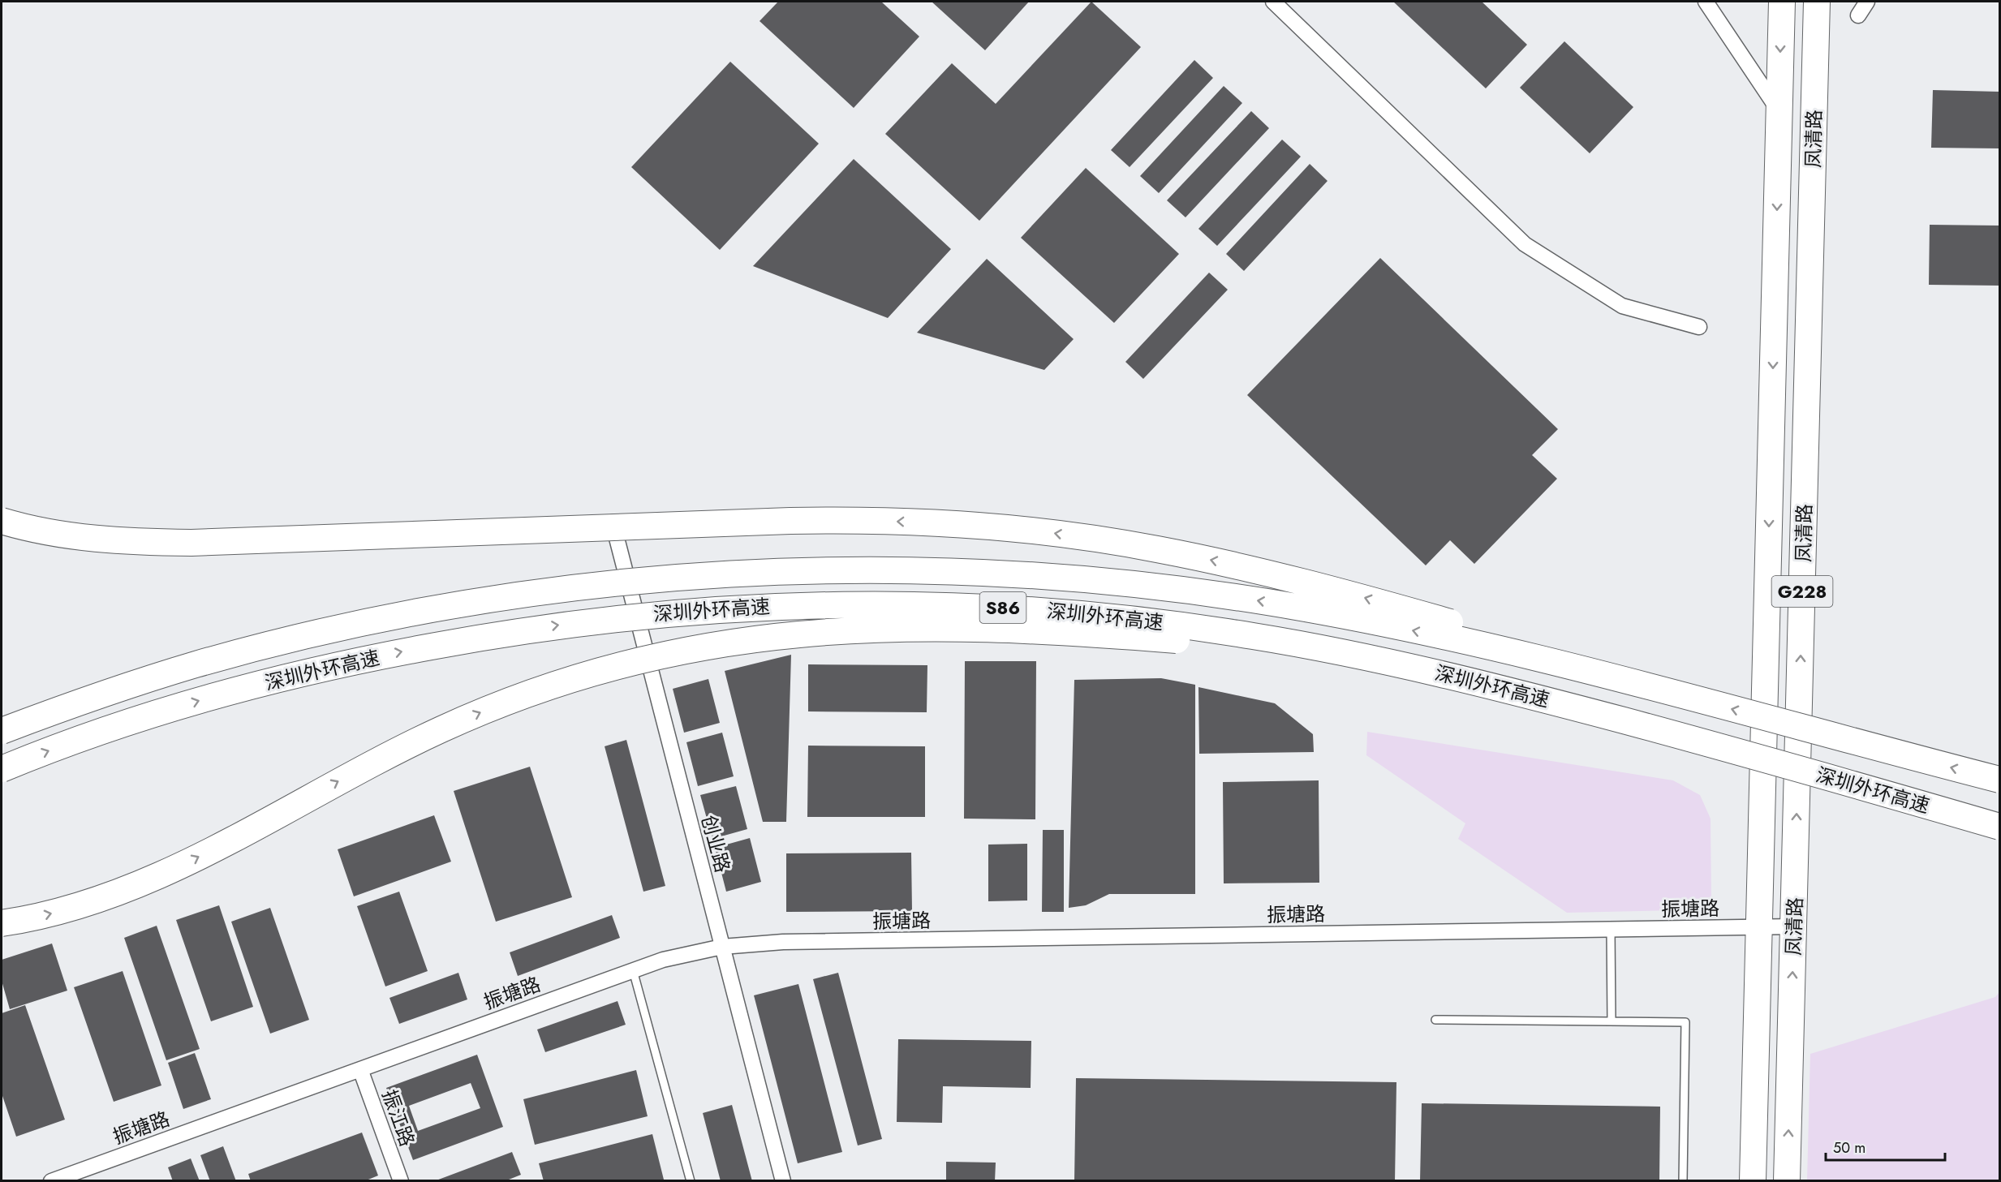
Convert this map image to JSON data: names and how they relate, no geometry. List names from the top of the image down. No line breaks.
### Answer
{"streets":{"highway":["凤清路","G228","S86","深圳外环高速"],"street":["创业路","振塘路","振江路"]},"crossings":[["凤清路","振塘路"],["创业路","振塘路"],["振塘路","振江路"]],"scale_bar":"50 m"}
